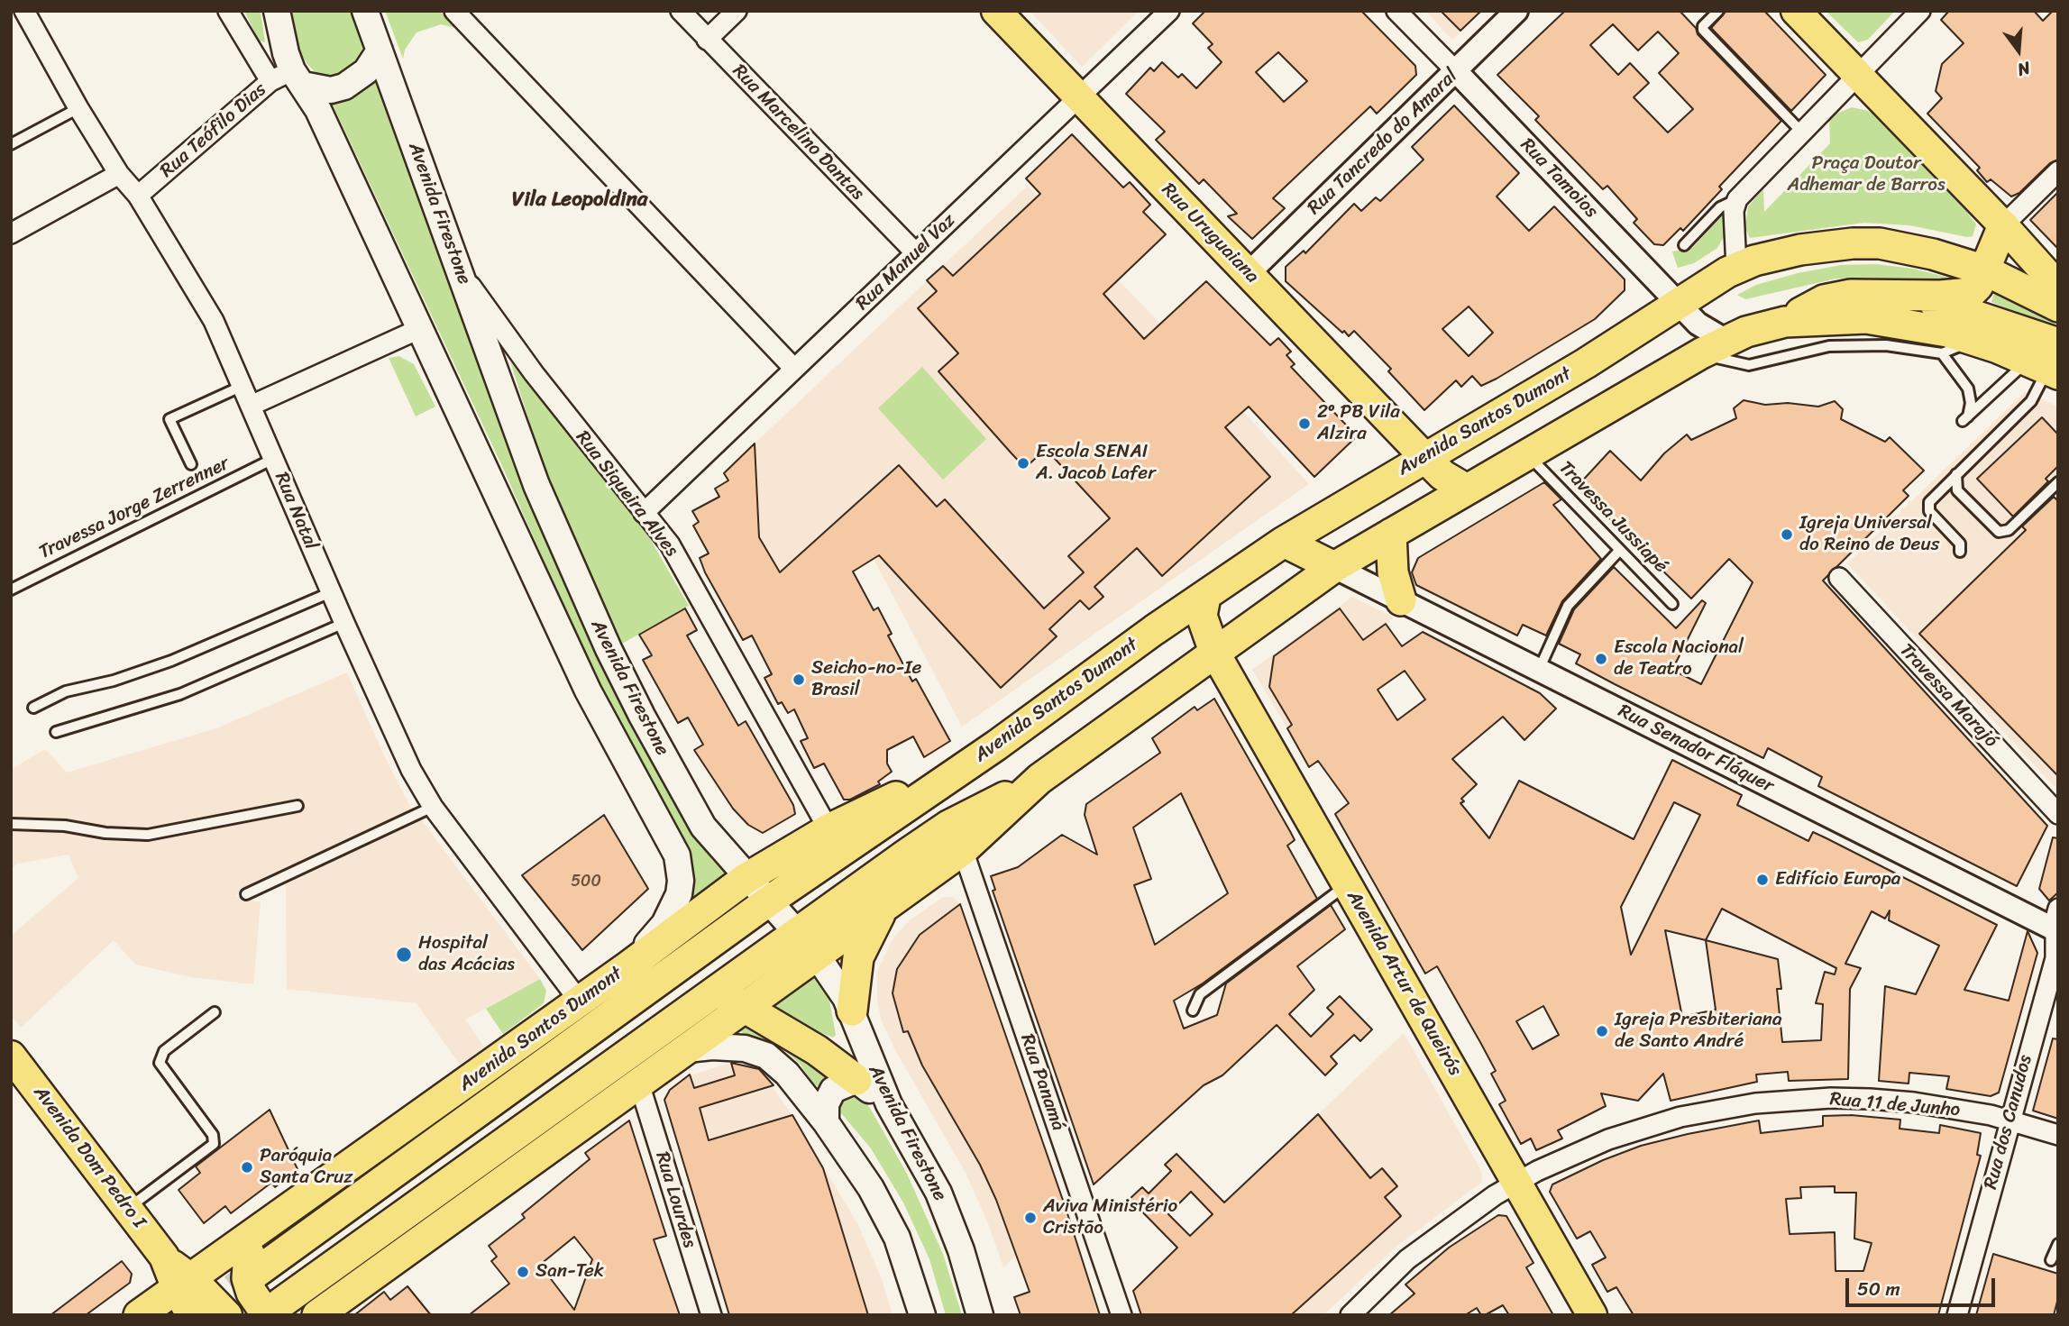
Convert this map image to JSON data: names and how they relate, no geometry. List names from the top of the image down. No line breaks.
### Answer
{"streets":{"highway":["Avenida Santos Dumont"],"main road":["Avenida Firestone","Rua Uruguaiana","Avenida Artur de Queirós","Avenida Dom Pedro I"],"street":["Rua Teófilo Dias","Rua Marcelino Dantas","Rua Tancredo do Amaral","Rua Tamoios","Rua Manuel Vaz","Rua Siqueira Alves","Rua Natal","Travessa Marajó","Rua Senador Fláquer","Rua Panamá","Rua 11 de Junho","Rua dos Canudos","Rua Lourdes"],"lane":["Travessa Jorge Zerrenner","Travessa Jussiapé"]},"crossings":[["Rua Teófilo Dias","Avenida Firestone"],["Rua Teófilo Dias","Rua Natal"],["Rua Marcelino Dantas","Rua Manuel Vaz"],["Rua Tancredo do Amaral","Rua Tamoios"],["Rua Tancredo do Amaral","Rua Uruguaiana"],["Rua Tamoios","Avenida Santos Dumont"],["Avenida Firestone","Avenida Santos Dumont"],["Avenida Firestone","Rua Siqueira Alves"],["Rua Uruguaiana","Rua Manuel Vaz"],["Rua Uruguaiana","Avenida Santos Dumont"],["Rua Manuel Vaz","Rua Siqueira Alves"],["Avenida Santos Dumont","Rua Siqueira Alves"],["Avenida Santos Dumont","Rua Natal"],["Avenida Santos Dumont","Avenida Dom Pedro I"],["Travessa Jorge Zerrenner","Rua Natal"],["Rua Senador Fláquer","Rua dos Canudos"],["Avenida Artur de Queirós","Rua 11 de Junho"],["Rua 11 de Junho","Rua dos Canudos"]],"districts":["Vila Leopoldina"],"parks":["Praça Doutor Adhemar de Barros"],"places":["2º PB Vila Alzira","Escola SENAI A. Jacob Lafer","Igreja Universal do Reino de Deus","Escola Nacional de Teatro","Seicho-no-Ie Brasil","Edifício Europa","Hospital das Acácias","Igreja Presbiteriana de Santo André","Paróquia Santa Cruz","Aviva Ministério Cristão","San-Tek"],"house_numbers":["500"],"scale_bar":"50 m","north":"bottom"}
